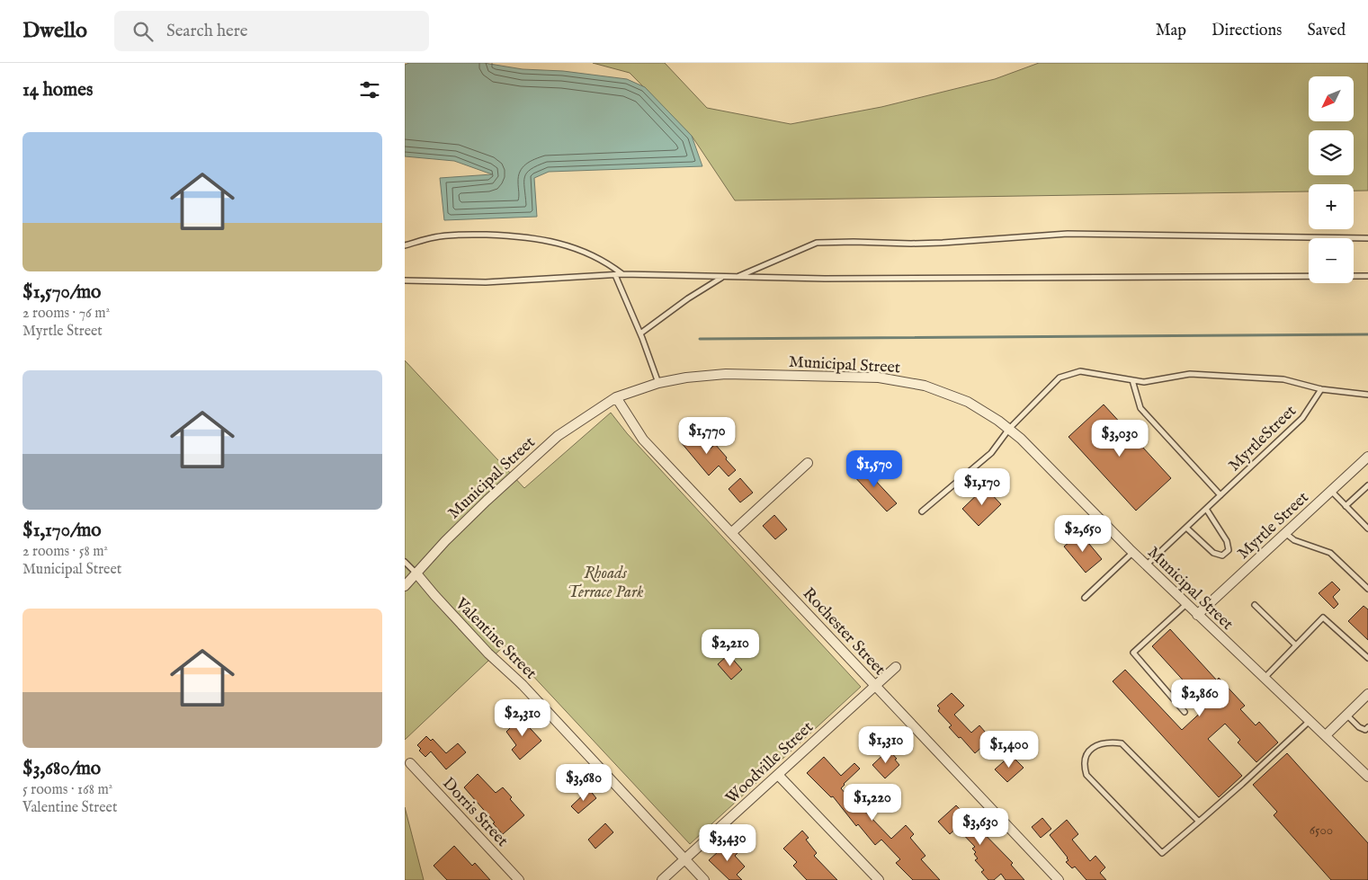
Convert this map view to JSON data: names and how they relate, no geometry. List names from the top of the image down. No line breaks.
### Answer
{"streets":{"street":["Municipal Street","Myrtle Street","Rochester Street","Valentine Street","Woodville Street","Dorris Street"],"lane":["MyrtleStreet"]},"crossings":[["Municipal Street","MyrtleStreet"],["Municipal Street","Myrtle Street"],["Municipal Street","Rochester Street"],["Municipal Street","Valentine Street"],["Rochester Street","Woodville Street"],["Valentine Street","Woodville Street"]],"parks":["Rhoads Terrace Park"],"house_numbers":["6500"],"north":"bottom left","page":{"header":"Dwello","search":"Search here","nav":["Map","Directions","Saved"],"heading":"14 homes","map_buttons":["+","−"],"list":[{"name":"$1,570/mo","note":"2 rooms · 76 m² · Myrtle Street"},{"name":"$1,170/mo","note":"2 rooms · 58 m² · Municipal Street"},{"name":"$3,680/mo","note":"5 rooms · 168 m² · Valentine Street"}],"price":["$1,770","$3,030","$1,570","$1,170","$2,650","$2,210","$2,860","$2,310","$1,310","$1,400","$3,680","$1,220","$3,630","$3,430"]}}
